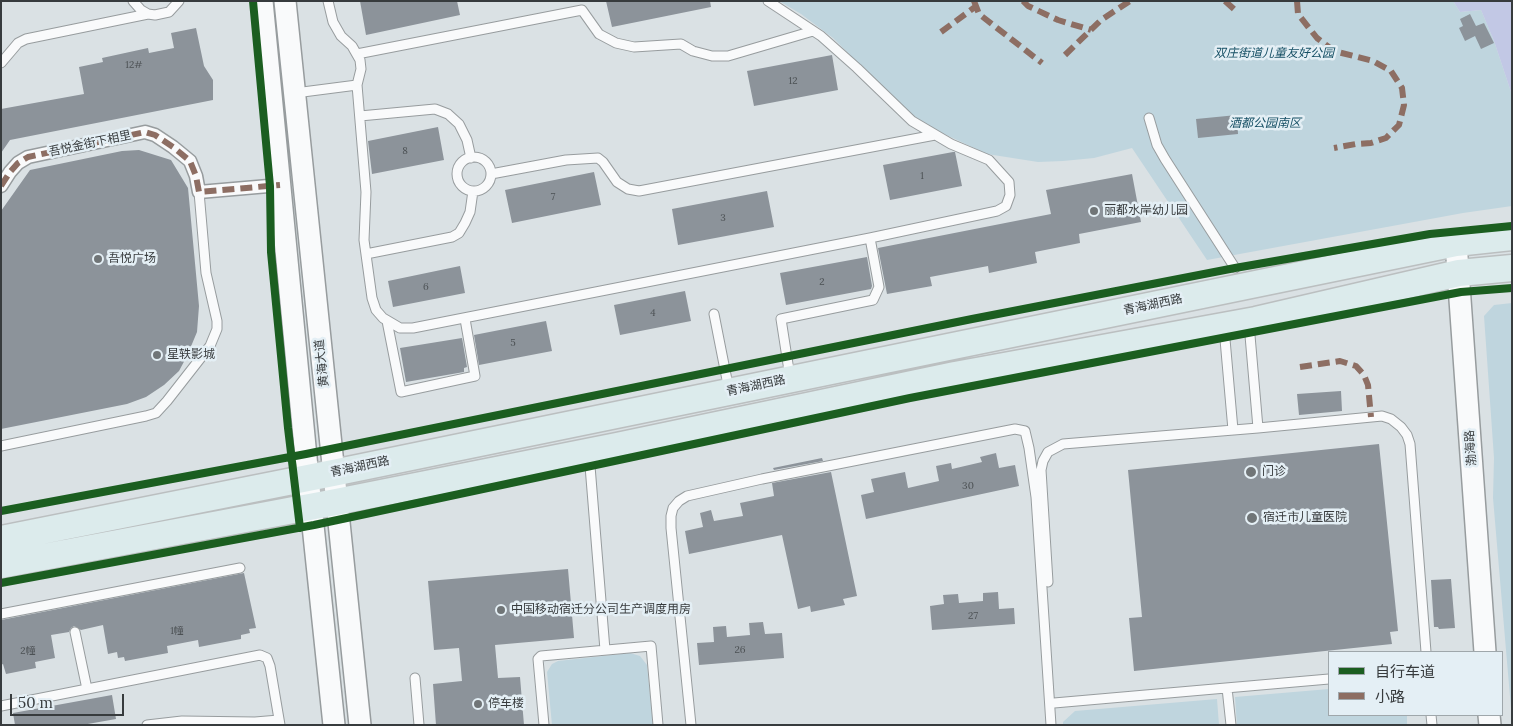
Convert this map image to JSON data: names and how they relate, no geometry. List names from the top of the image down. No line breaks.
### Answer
{"streets":{"main road":["青海湖西路"],"street":["吾悦金街下相里","黄海大道","渤海路"]},"crossings":[["青海湖西路","黄海大道"],["青海湖西路","渤海路"]],"parks":["双庄街道儿童友好公园","酒都公园南区"],"places":["丽都水岸幼儿园","吾悦广场","星轶影城","门诊","宿迁市儿童医院","中国移动宿迁分公司生产调度用房","停车楼"],"house_numbers":["12#","12","8","1","7","3","2","6","4","5","30","27","1幢","26","2幢"],"legend":["自行车道","小路"],"scale_bar":"50 m"}
